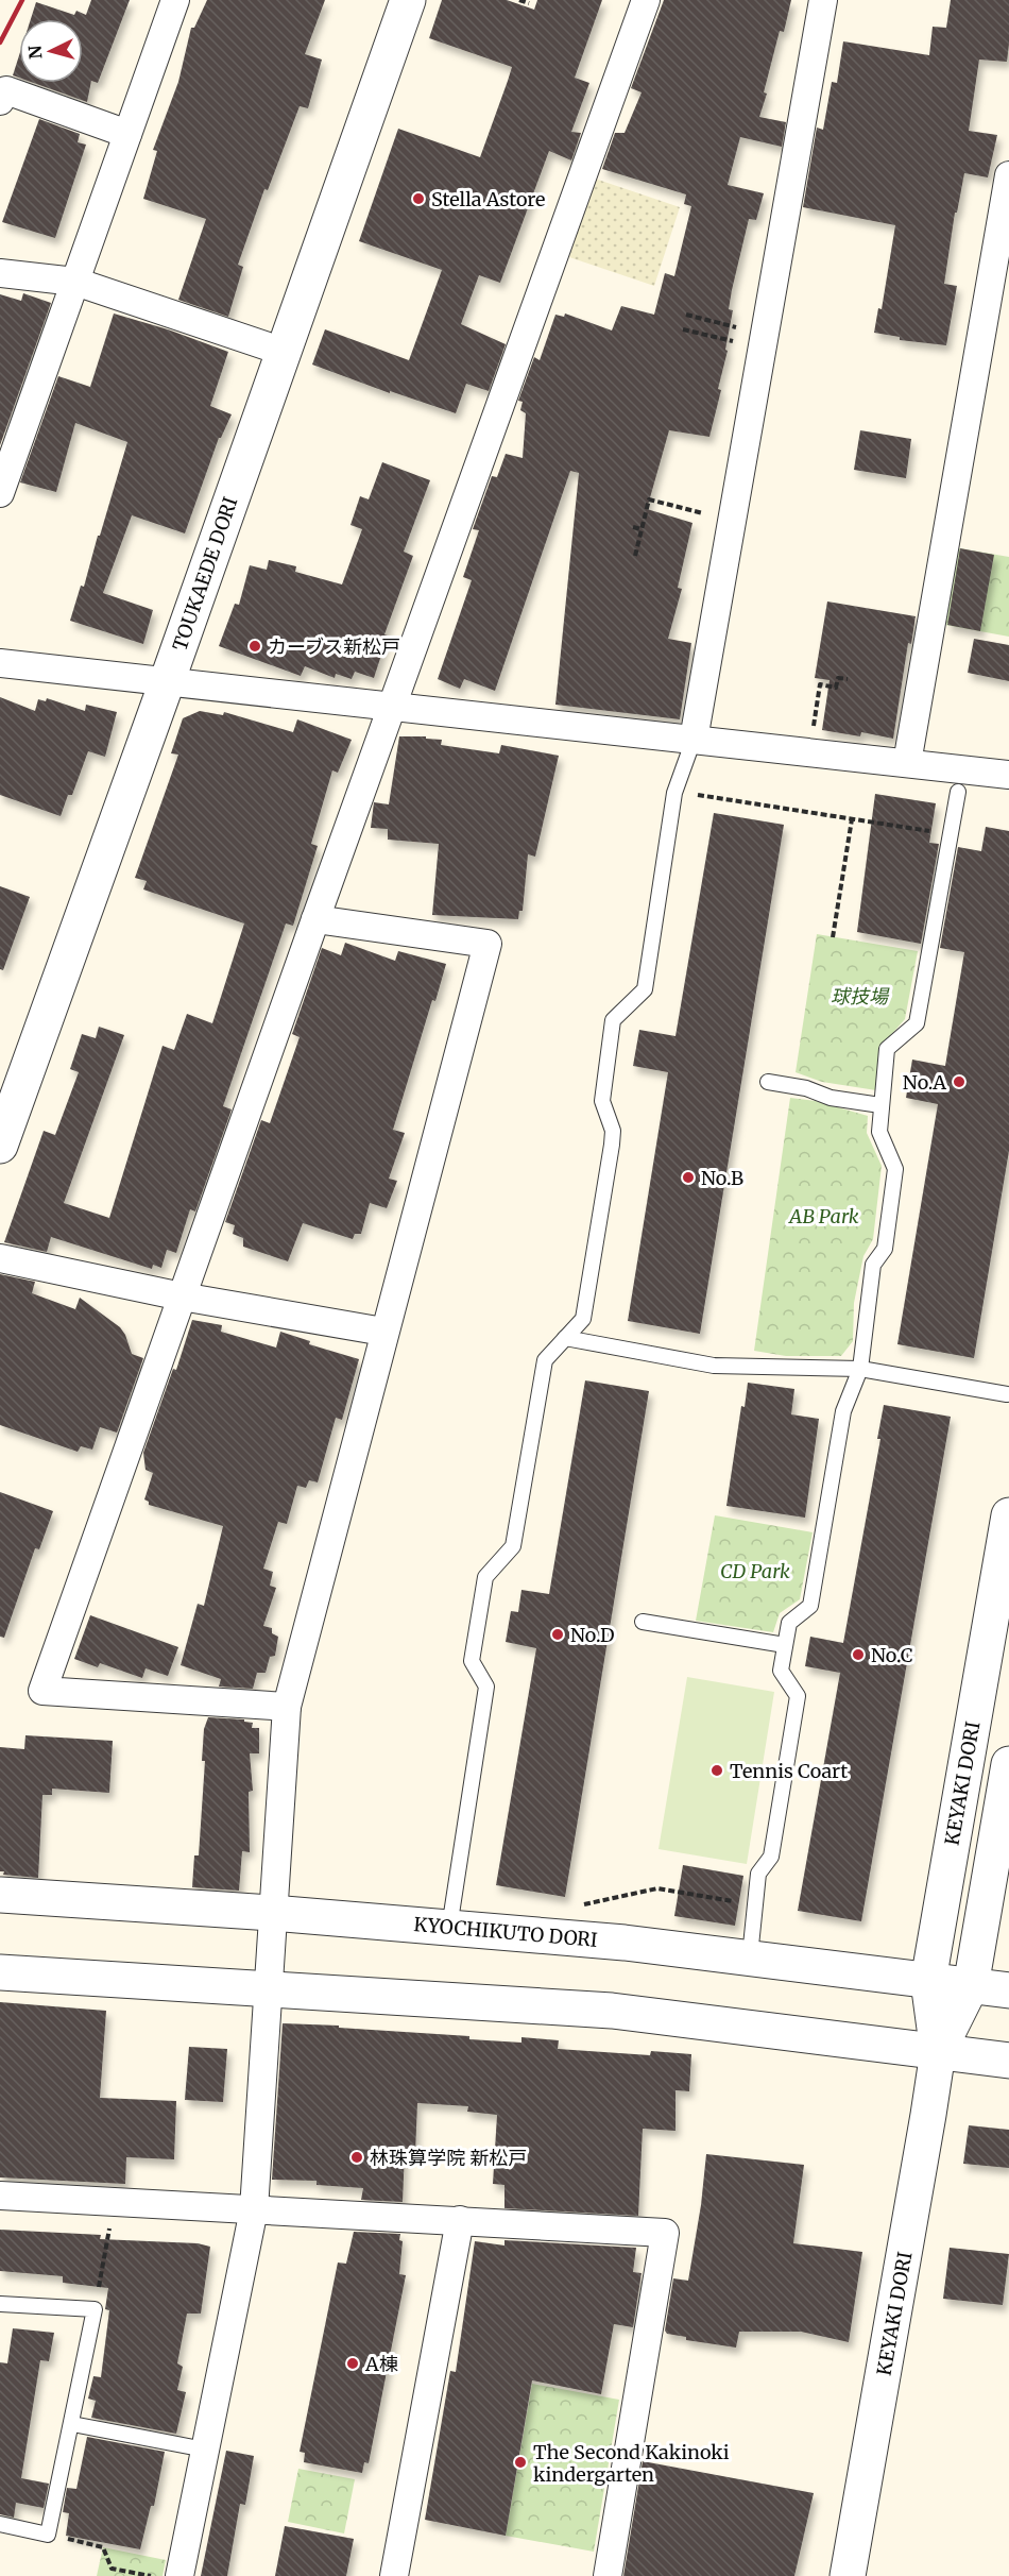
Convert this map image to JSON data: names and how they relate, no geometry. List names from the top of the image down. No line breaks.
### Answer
{"streets":{"street":["TOUKAEDE DORI","KEYAKI DORI","KYOCHIKUTO DORI"]},"crossings":[["KEYAKI DORI","KYOCHIKUTO DORI"]],"parks":["球技場","AB Park","CD Park"],"places":["Stella Astore","カーブス新松戸","No.A","No.B","No.D","No.C","Tennis Coart","林珠算学院 新松戸","A棟","The Second Kakinoki kindergarten"],"north":"left"}
